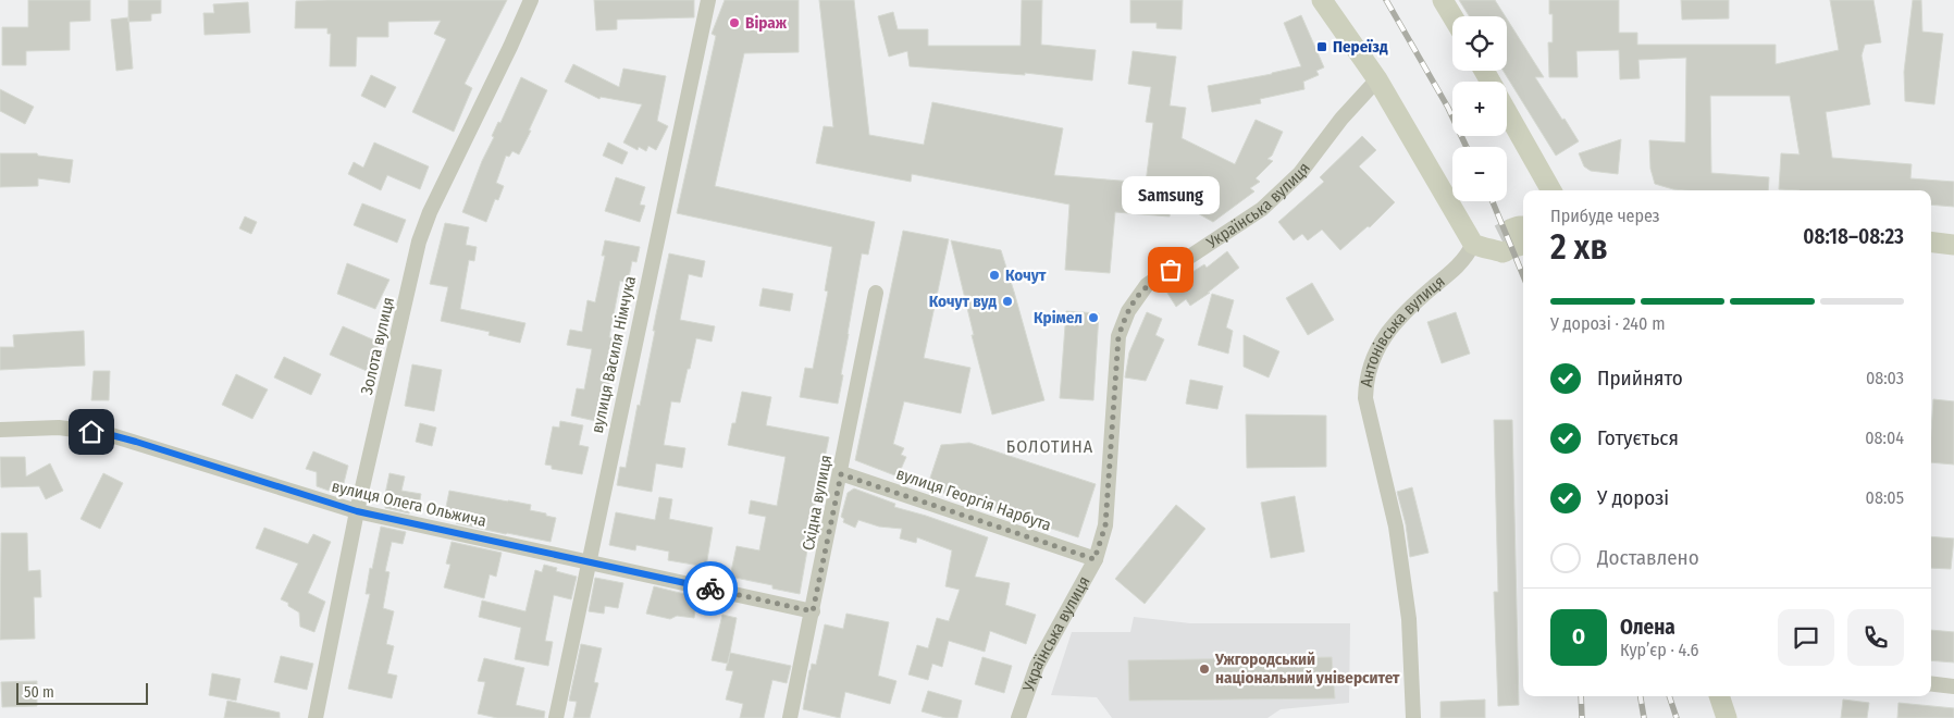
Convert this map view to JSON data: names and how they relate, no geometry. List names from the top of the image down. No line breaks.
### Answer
{"streets":{"main road":["Антонівська вулиця"],"street":["Українська вулиця","Золота вулиця","вулиця Василя Німчука","вулиця Георгія Нарбута","Східна вулиця","вулиця Олега Ольжича"]},"crossings":[["Українська вулиця","Антонівська вулиця"],["Українська вулиця","вулиця Георгія Нарбута"],["Золота вулиця","вулиця Олега Ольжича"],["вулиця Василя Німчука","вулиця Олега Ольжича"],["вулиця Георгія Нарбута","Східна вулиця"],["Східна вулиця","вулиця Олега Ольжича"]],"districts":["БОЛОТИНА"],"places":{"other":["Віраж","Samsung","Кочут","Кочут вуд","Крімел","Ужгородський національний університет"],"transit":["Переїзд"]},"scale_bar":"50 m","page":{"map_buttons":["+","−"],"bubble":"Samsung","heading":["2 хв","Прибуде через","08:18–08:23"],"panel":["Олена","Кур’єр · 4.6"],"bar":"У дорозі · 240 m","list":[["Прийнято","08:03"],["Готується","08:04"],["У дорозі","08:05"],"Доставлено"],"round":"О","scale":"50 m"}}
